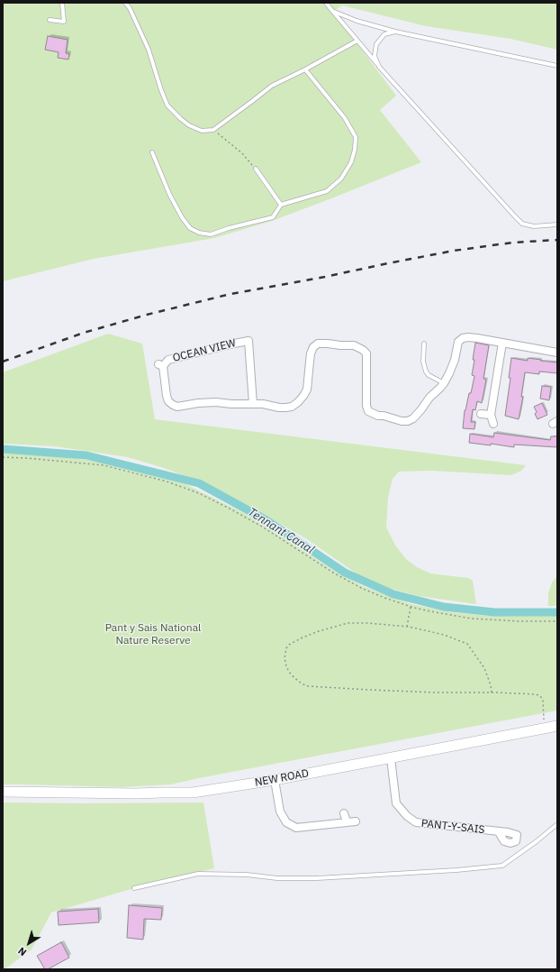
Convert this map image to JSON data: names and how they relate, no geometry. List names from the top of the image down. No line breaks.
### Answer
{"streets":{"main road":["NEW ROAD"],"street":["OCEAN VIEW","PANT-Y-SAIS"]},"crossings":[["NEW ROAD","PANT-Y-SAIS"]],"water":["Tennant Canal"],"parks":["Pant y Sais National Nature Reserve"],"north":"bottom left"}
